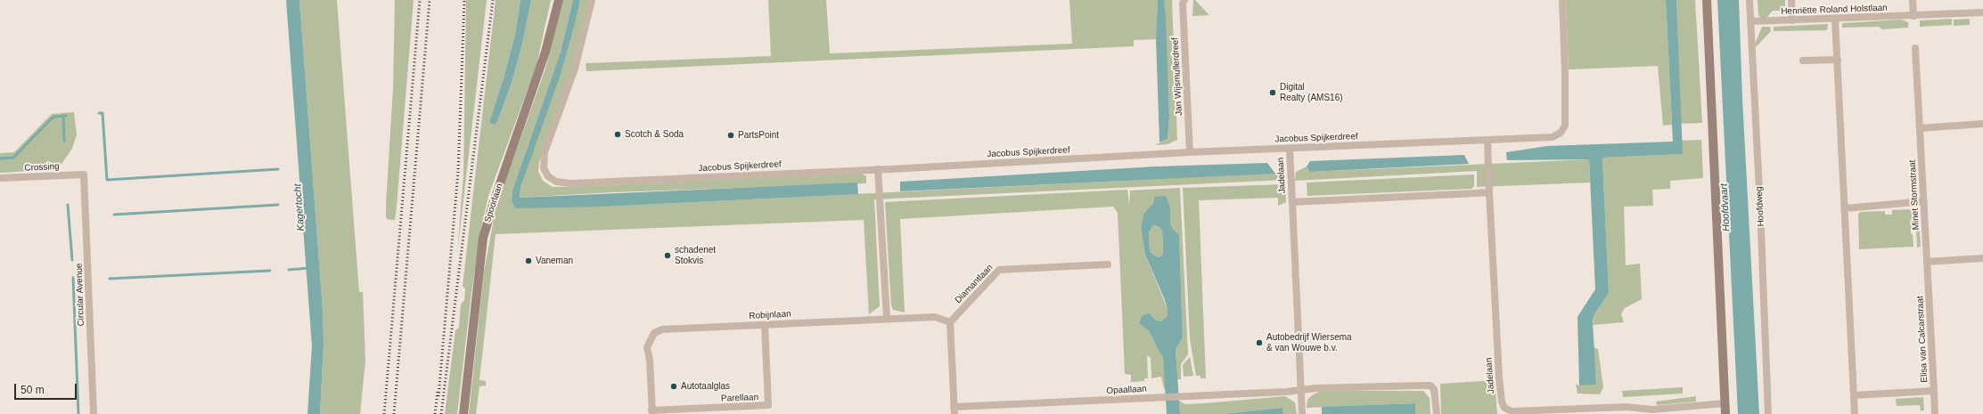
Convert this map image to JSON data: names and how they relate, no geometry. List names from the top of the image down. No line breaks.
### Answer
{"streets":{"main road":["Spoorlaan"],"street":["Henriëtte Roland Holstlaan","Jan Wijsmullerdreef","Jacobus Spijkerdreef","Crossing","Jadelaan","Minet Stormstraat","Hoofdweg","Diamantlaan","Circular Avenue","Robijnlaan","Elisa van Calcarstraat","Opaallaan","Parellaan"]},"crossings":[["Henriëtte Roland Holstlaan","Hoofdweg"],["Jan Wijsmullerdreef","Jacobus Spijkerdreef"],["Jacobus Spijkerdreef","Jadelaan"],["Crossing","Circular Avenue"],["Jadelaan","Opaallaan"],["Minet Stormstraat","Elisa van Calcarstraat"],["Diamantlaan","Robijnlaan"],["Robijnlaan","Parellaan"]],"water":["Kagertocht","Hoofdvaart"],"places":["Digital Realty (AMS16)","Scotch & Soda","PartsPoint","schadenet Stokvis","Vaneman","Autobedrijf Wiersema & van Wouwe b.v.","Autotaalglas"],"scale_bar":"50 m"}
